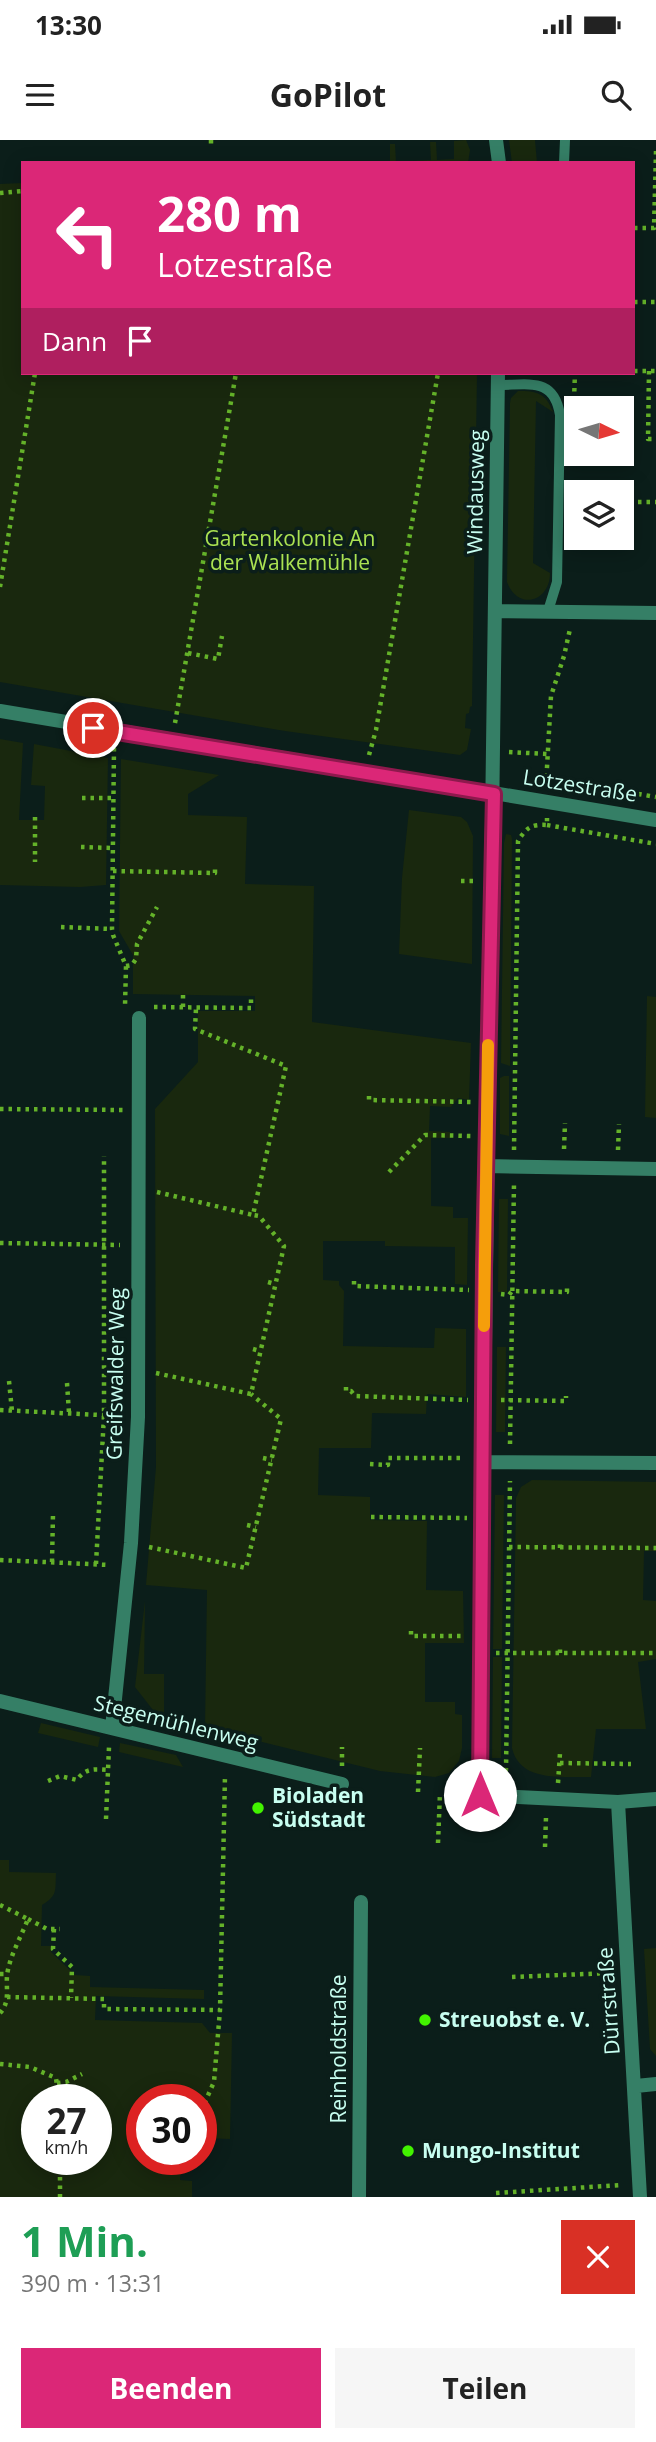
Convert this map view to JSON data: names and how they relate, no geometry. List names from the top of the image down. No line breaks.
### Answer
{"streets":{"street":["Windausweg","Lotzestraße","Greifswalder Weg","Stegemühlenweg","Dürrstraße","Reinholdstraße"]},"crossings":[["Windausweg","Lotzestraße"],["Greifswalder Weg","Stegemühlenweg"]],"parks":["Gartenkolonie An der Walkemühle"],"places":["Bioladen Südstadt","Streuobst e. V.","Mungo-Institut"],"north":"right","page":{"status":"13:30","header":"GoPilot","turn":["280 m","Lotzestraße"],"then":"Dann","speed":"27 km/h","limit":"30","heading":["1 Min.","390 m · 13:31"],"buttons":["Beenden","Teilen"]}}
